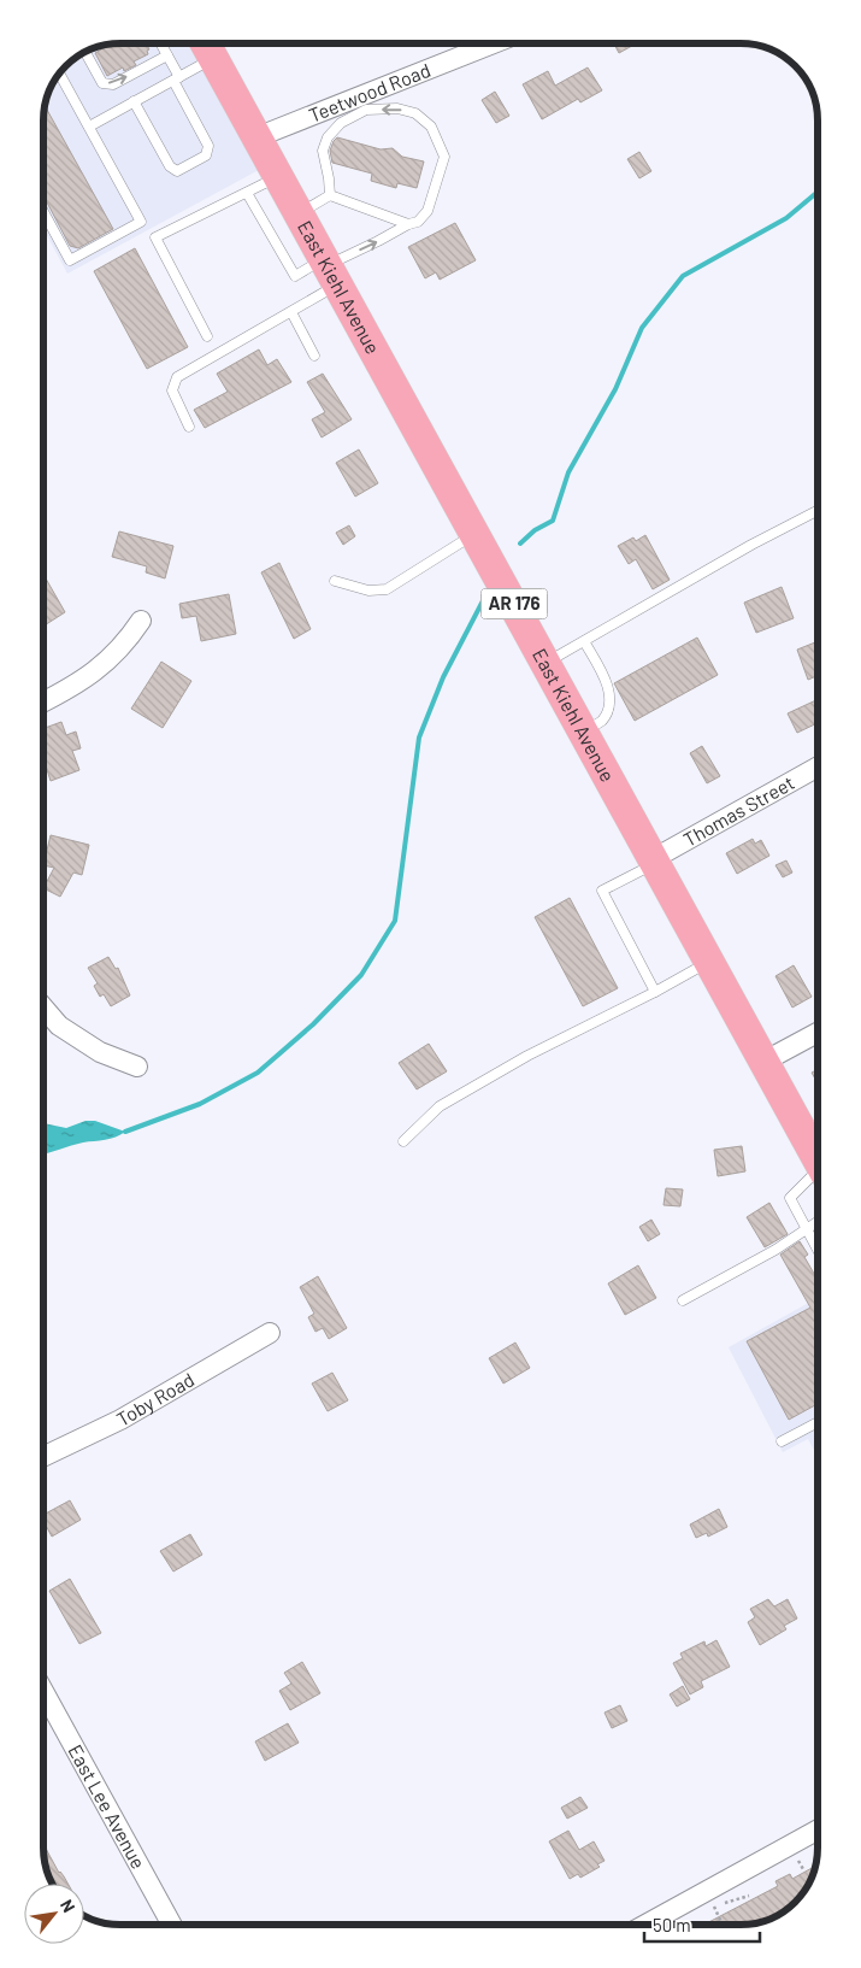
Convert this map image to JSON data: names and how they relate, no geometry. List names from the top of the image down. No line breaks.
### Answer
{"streets":{"main road":["East Kiehl Avenue","AR 176"],"street":["Teetwood Road","Thomas Street","Toby Road","East Lee Avenue"]},"crossings":[["Teetwood Road","East Kiehl Avenue"],["East Kiehl Avenue","Thomas Street"]],"scale_bar":"50 m","north":"top right"}
